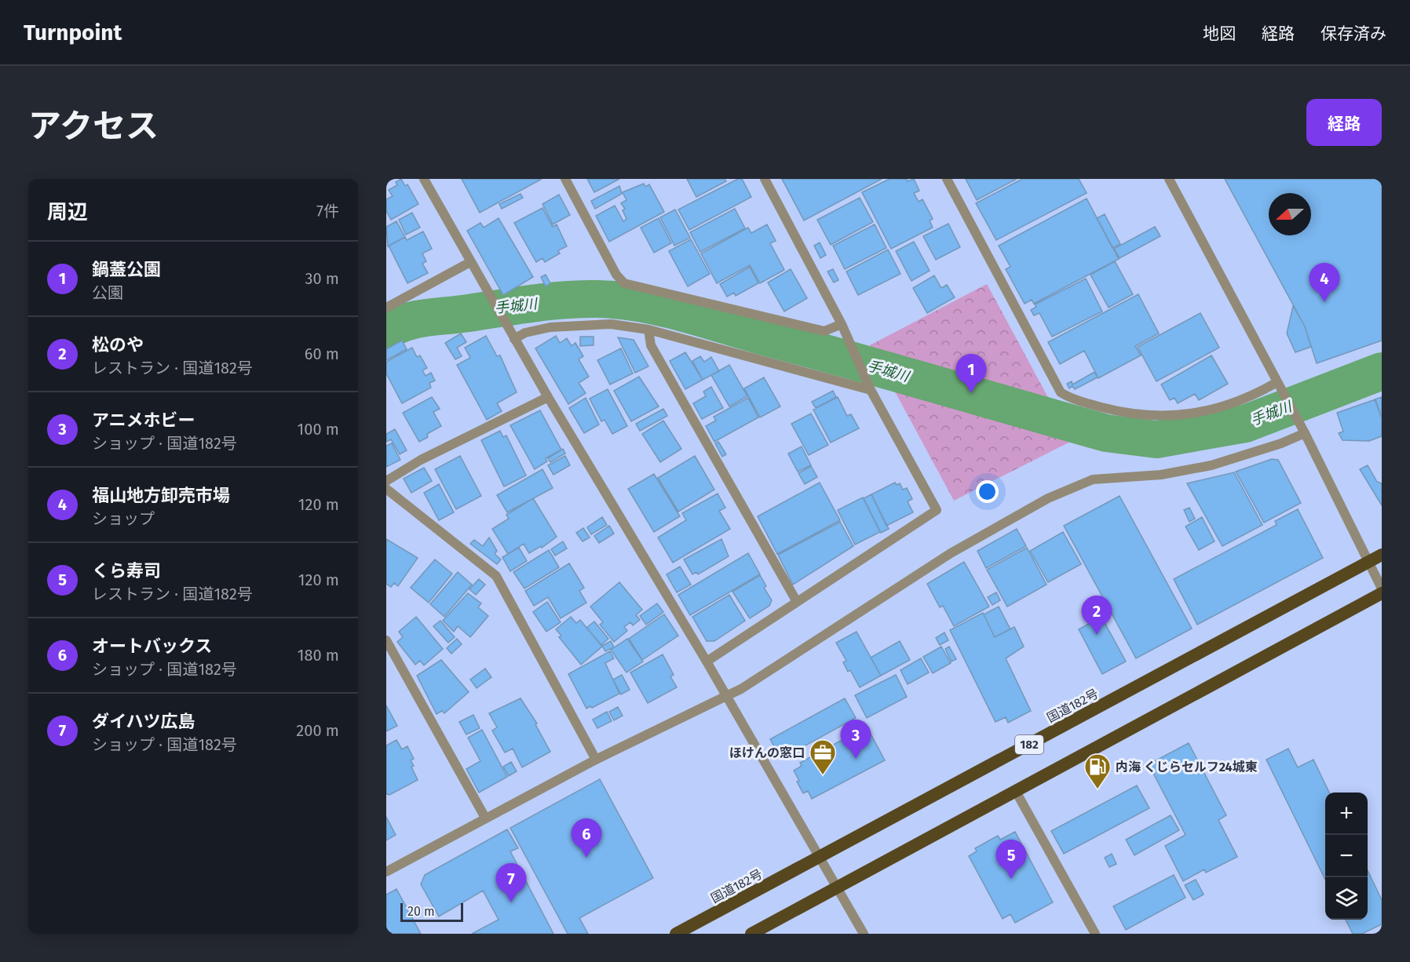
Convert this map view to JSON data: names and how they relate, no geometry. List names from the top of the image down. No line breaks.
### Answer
{"streets":{"highway":["国道182号","182"]},"water":["手城川"],"places":{"office":["ほけんの窓口"],"fuel station":["内海 くじらセルフ24城東"]},"scale_bar":"20 m","north":"left","page":{"header":"Turnpoint","nav":["地図","経路","保存済み"],"title":"アクセス","buttons":"経路","heading":["周辺","7件"],"list":[{"mark":"1","name":"鍋蓋公園","note":"公園","value":"30 m"},{"mark":"2","name":"松のや","note":"レストラン · 国道182号","value":"60 m"},{"mark":"3","name":"アニメホビー","note":"ショップ · 国道182号","value":"100 m"},{"mark":"4","name":"福山地方卸売市場","note":"ショップ","value":"120 m"},{"mark":"5","name":"くら寿司","note":"レストラン · 国道182号","value":"120 m"},{"mark":"6","name":"オートバックス","note":"ショップ · 国道182号","value":"180 m"},{"mark":"7","name":"ダイハツ広島","note":"ショップ · 国道182号","value":"200 m"}],"pins":["4","1","2","3","6","5","7"],"map_buttons":["+","−"],"scale":"20 m"}}
